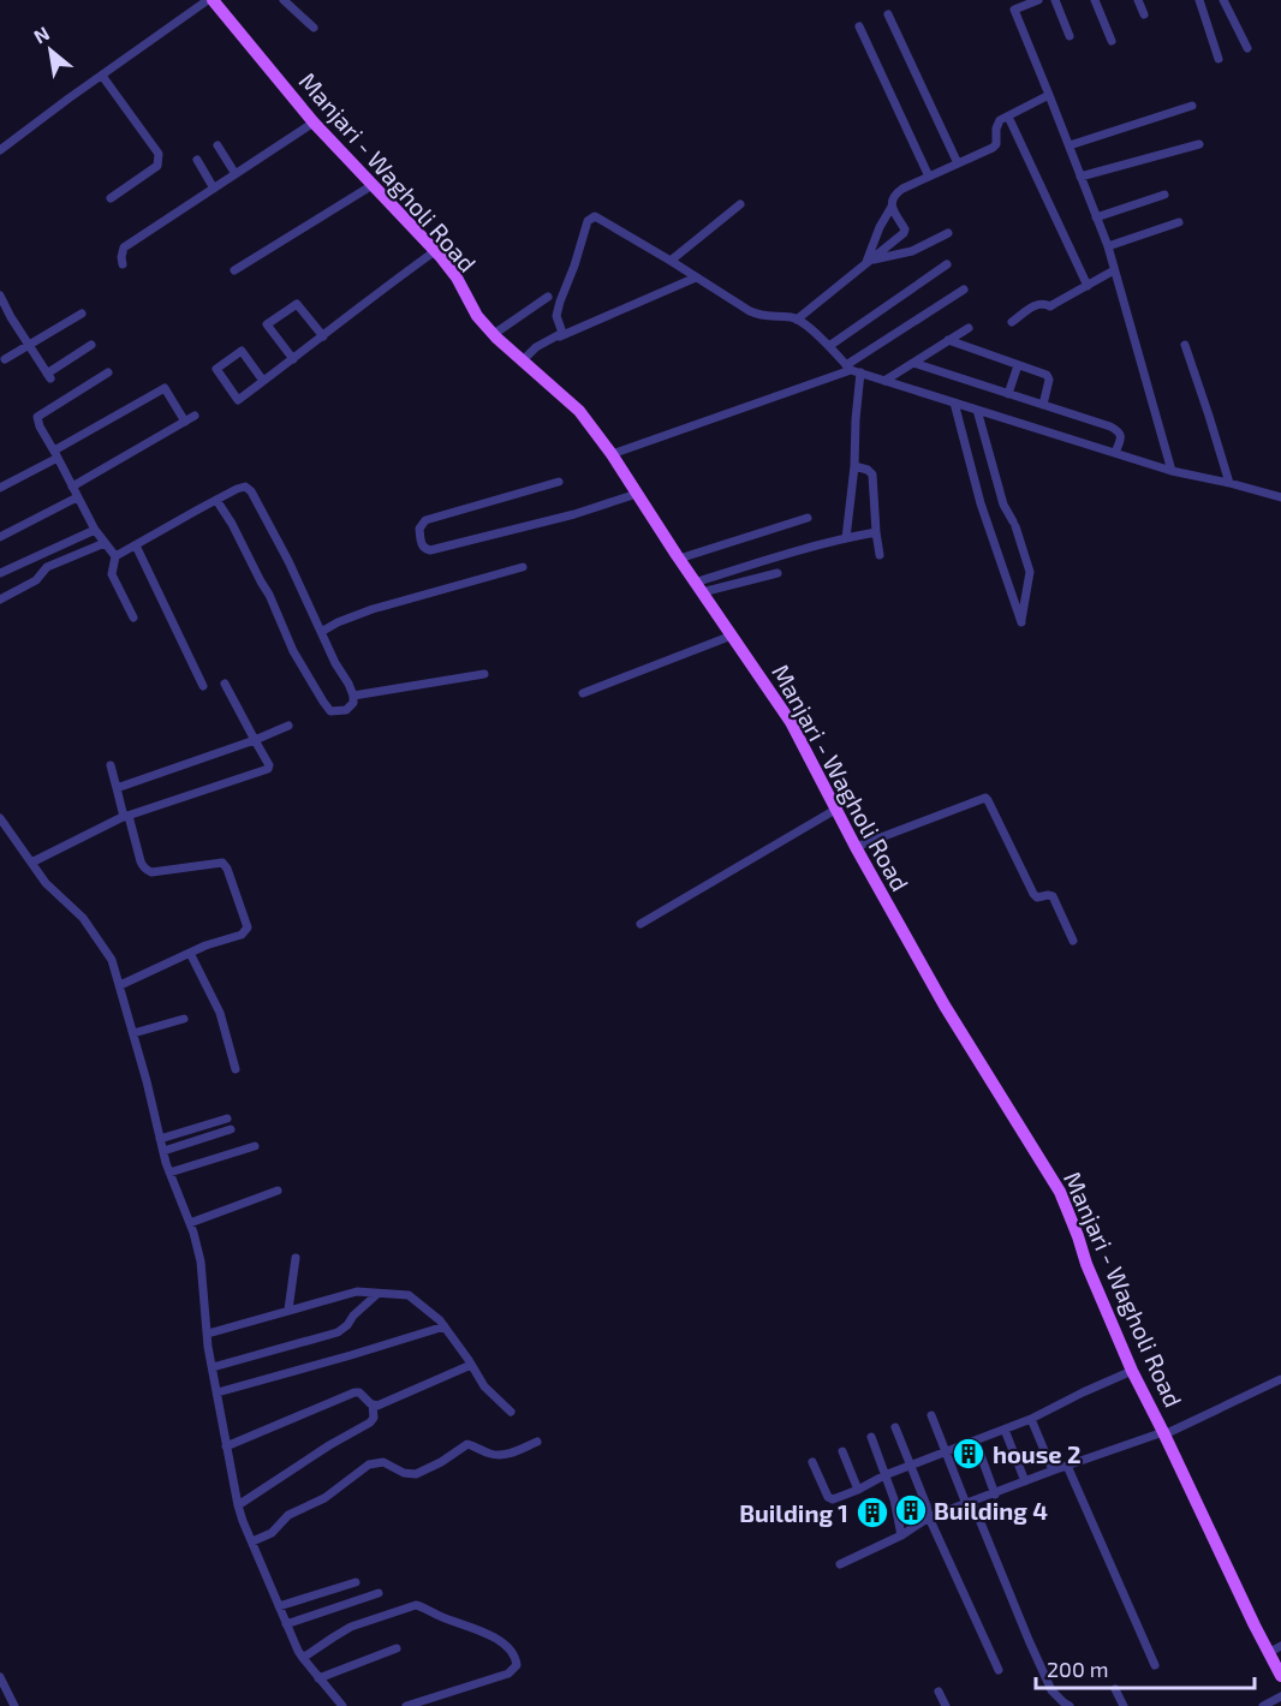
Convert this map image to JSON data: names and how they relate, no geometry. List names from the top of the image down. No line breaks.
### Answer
{"streets":{"main road":["Manjari - Wagholi Road"]},"places":{"building":["house 2","Building 4","Building 1"]},"scale_bar":"200 m","north":"top left"}
